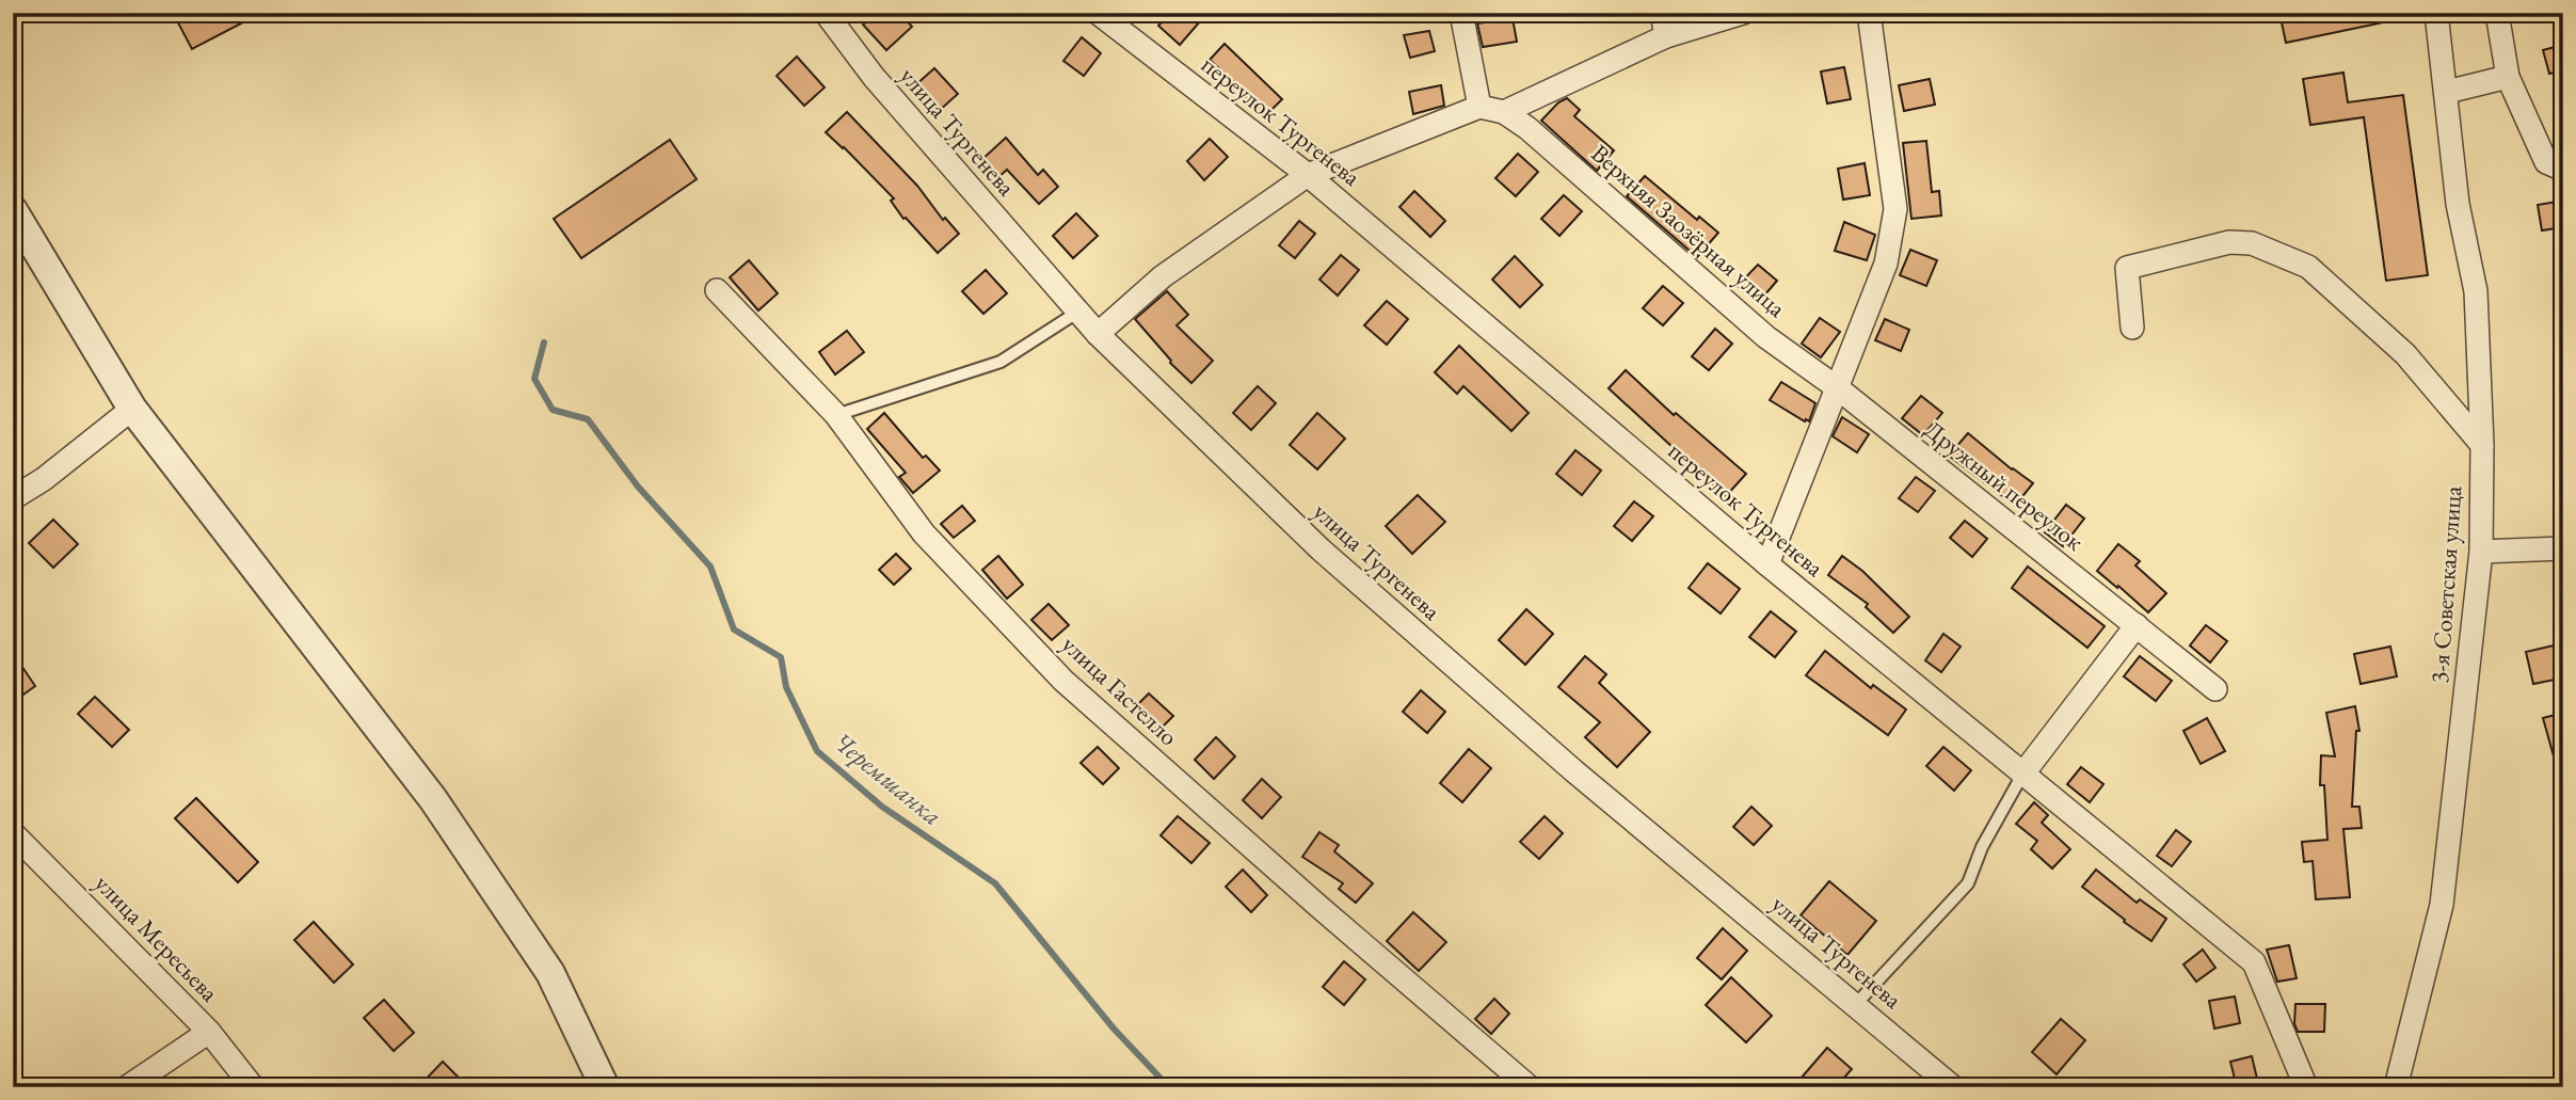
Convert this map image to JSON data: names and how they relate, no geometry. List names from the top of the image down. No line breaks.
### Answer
{"streets":{"street":["переулок Тургенева","улица Тургенева","Верхняя Заозёрная улица","Дружный переулок","3-я Советская улица","улица Гастелло","улица Мересьева"]},"crossings":[["Верхняя Заозёрная улица","Дружный переулок"]],"water":["Черемшанка"]}
